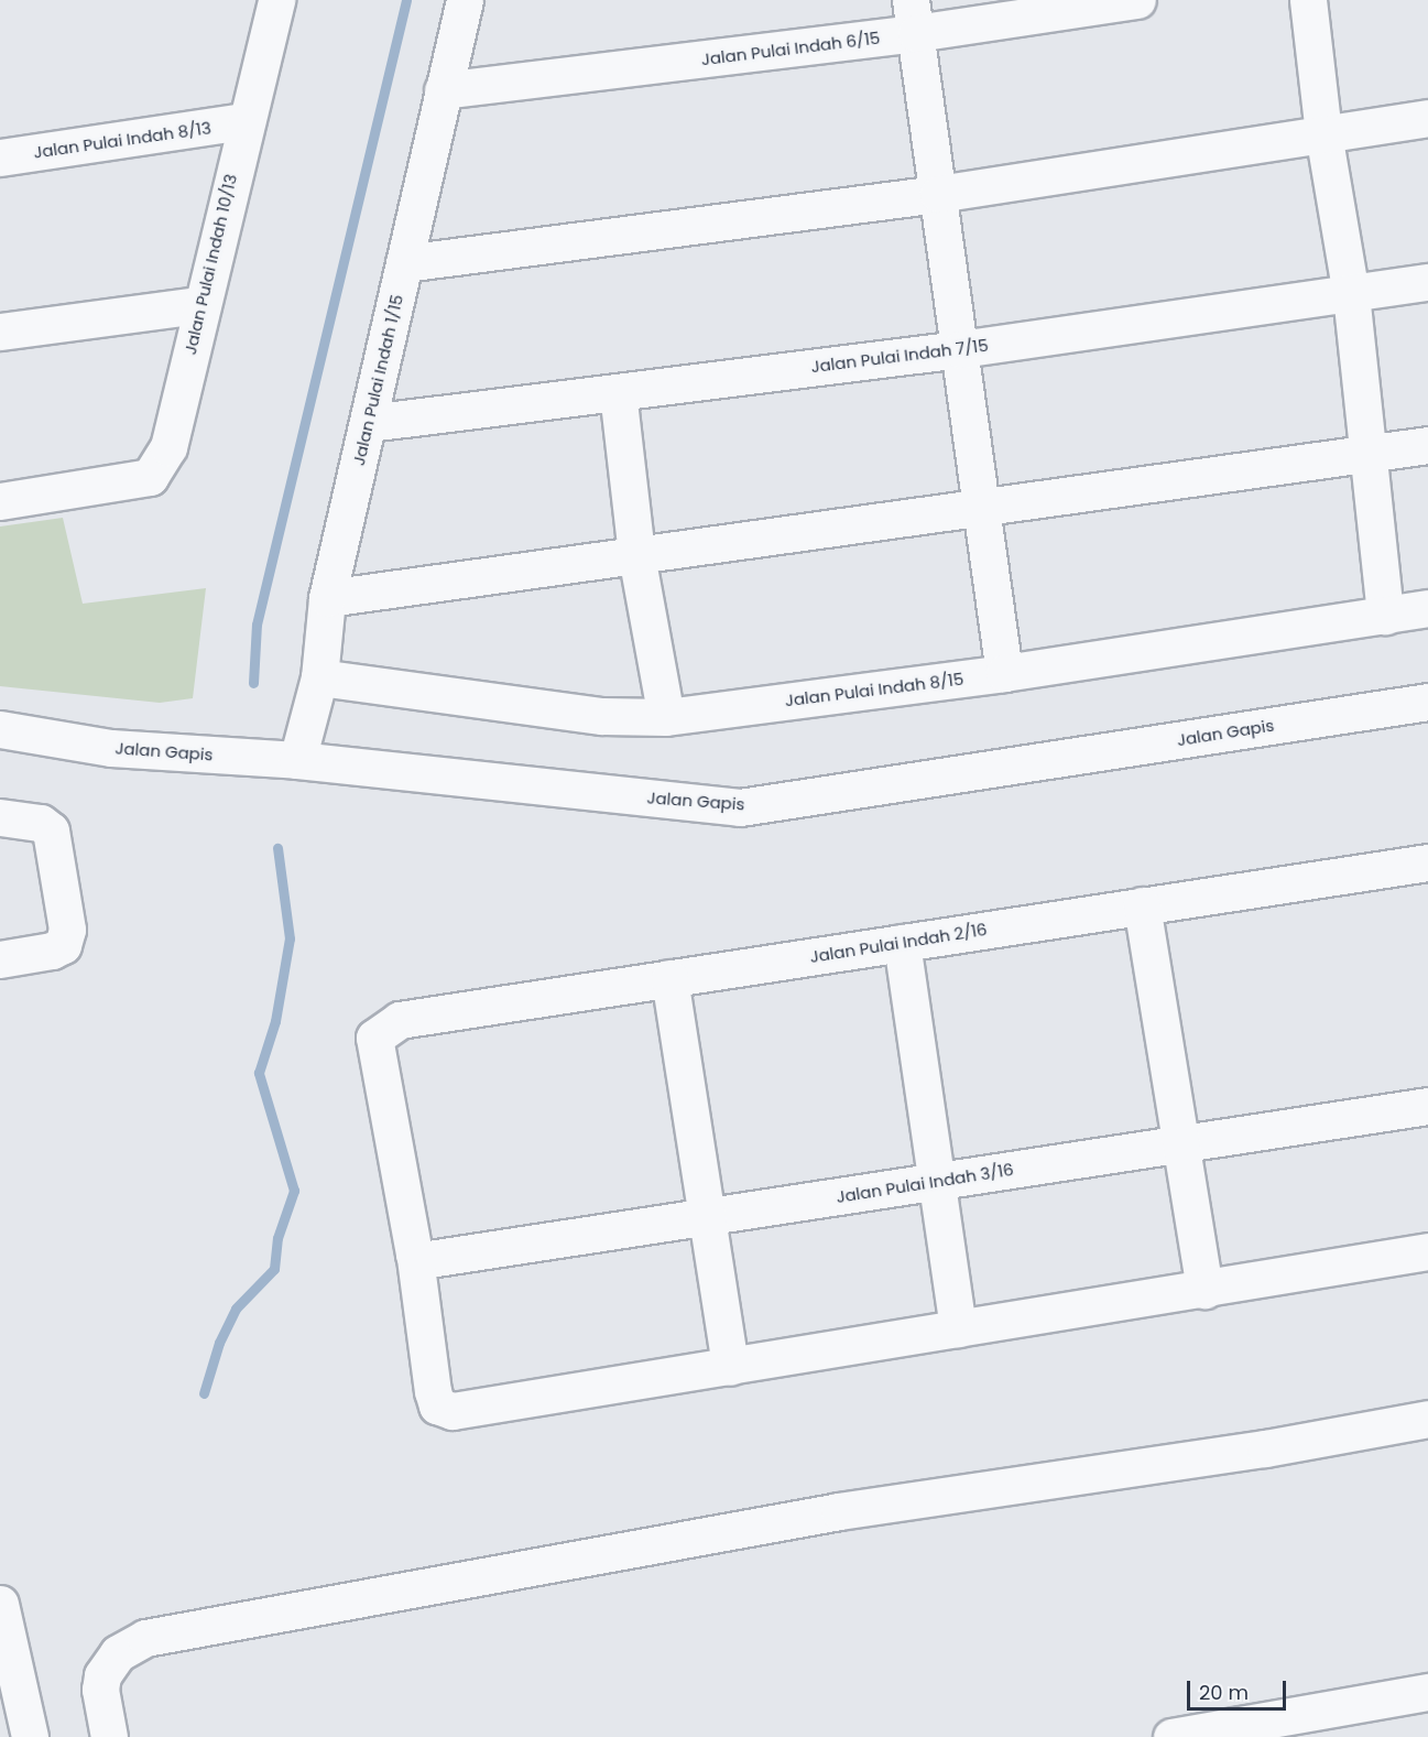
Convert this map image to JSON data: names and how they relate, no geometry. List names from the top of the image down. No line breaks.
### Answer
{"streets":{"street":["Jalan Pulai Indah 6/15","Jalan Pulai Indah 8/13","Jalan Pulai Indah 10/13","Jalan Pulai Indah 7/15","Jalan Pulai Indah 1/15","Jalan Pulai Indah 8/15","Jalan Gapis","Jalan Pulai Indah 2/16","Jalan Pulai Indah 3/16"]},"crossings":[["Jalan Pulai Indah 6/15","Jalan Pulai Indah 1/15"],["Jalan Pulai Indah 8/13","Jalan Pulai Indah 10/13"],["Jalan Pulai Indah 7/15","Jalan Pulai Indah 1/15"],["Jalan Pulai Indah 1/15","Jalan Pulai Indah 8/15"],["Jalan Pulai Indah 1/15","Jalan Gapis"],["Jalan Pulai Indah 2/16","Jalan Pulai Indah 3/16"]],"scale_bar":"20 m"}
